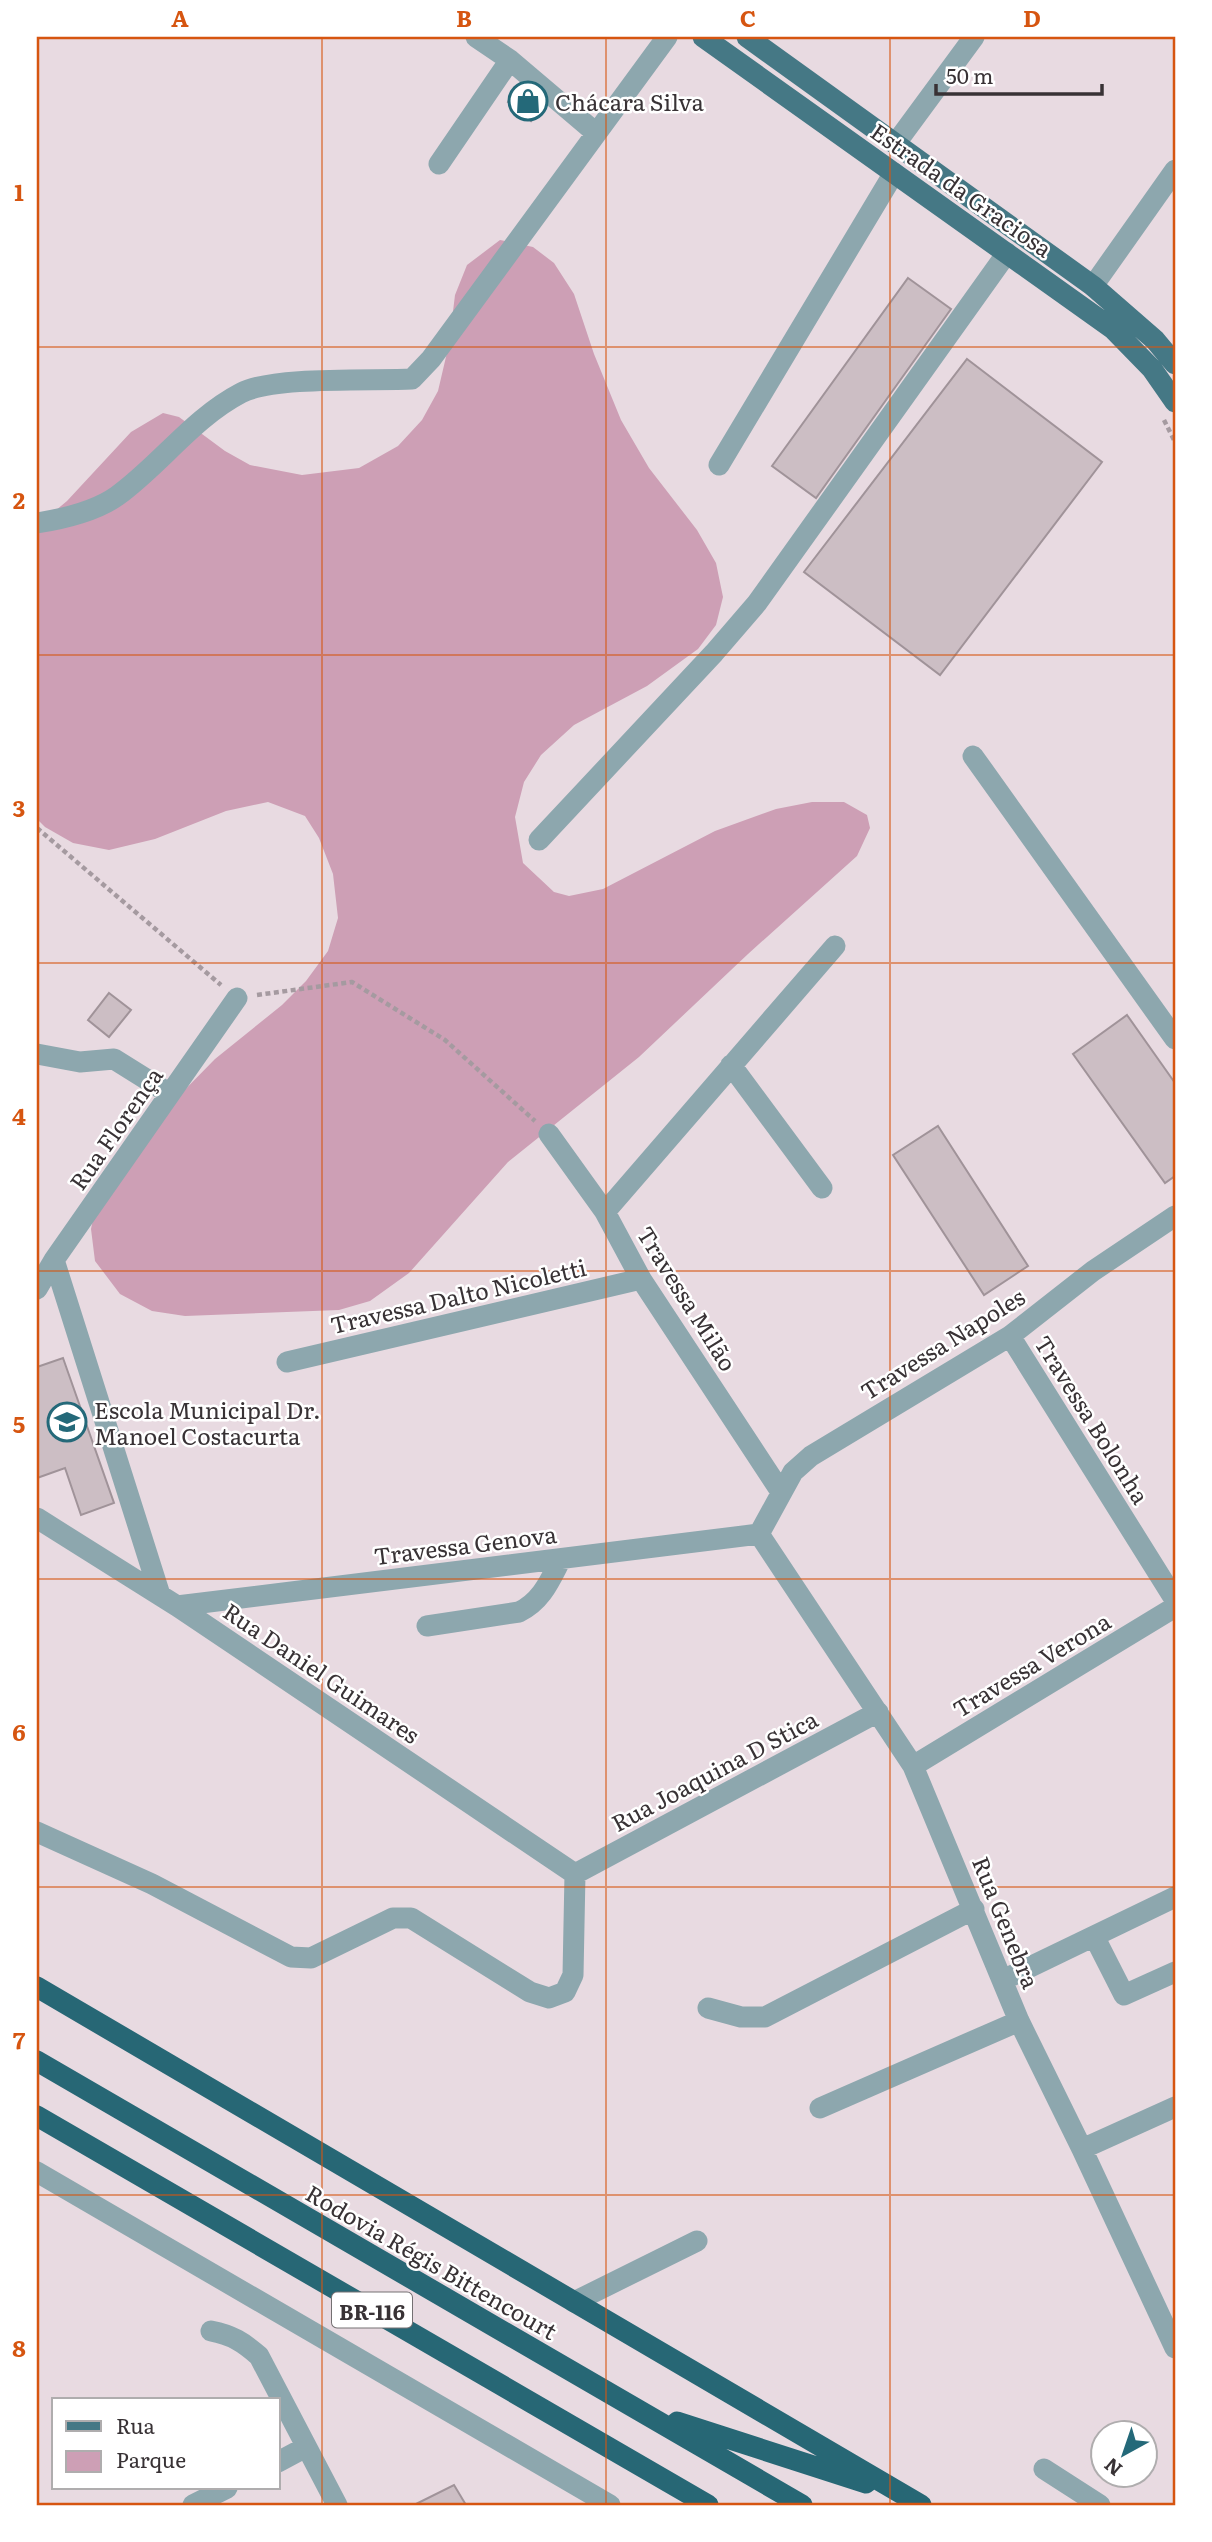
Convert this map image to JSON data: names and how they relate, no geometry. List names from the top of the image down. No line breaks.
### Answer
{"streets":{"highway":["Rodovia Régis Bittencourt","BR-116"],"main road":["Estrada da Graciosa"],"street":["Rua Florença","Travessa Dalto Nicoletti","Travessa Milão","Travessa Napoles","Travessa Bolonha","Travessa Genova","Travessa Verona","Rua Daniel Guimares","Rua Joaquina D Stica","Rua Genebra"]},"crossings":[["Travessa Dalto Nicoletti","Travessa Milão"],["Travessa Milão","Travessa Napoles"],["Travessa Napoles","Travessa Bolonha"],["Travessa Napoles","Travessa Genova"],["Travessa Napoles","Rua Genebra"],["Travessa Genova","Rua Daniel Guimares"],["Travessa Genova","Rua Genebra"],["Travessa Verona","Rua Genebra"],["Rua Daniel Guimares","Rua Joaquina D Stica"],["Rua Joaquina D Stica","Rua Genebra"]],"places":{"shop":["Chácara Silva"],"school or university":["Escola Municipal Dr. Manoel Costacurta"]},"legend":["Rua","Parque"],"scale_bar":"50 m","north":"bottom left","grid":{"columns":["A","B","C","D"],"rows":["1","2","3","4","5","6","7","8"]}}
